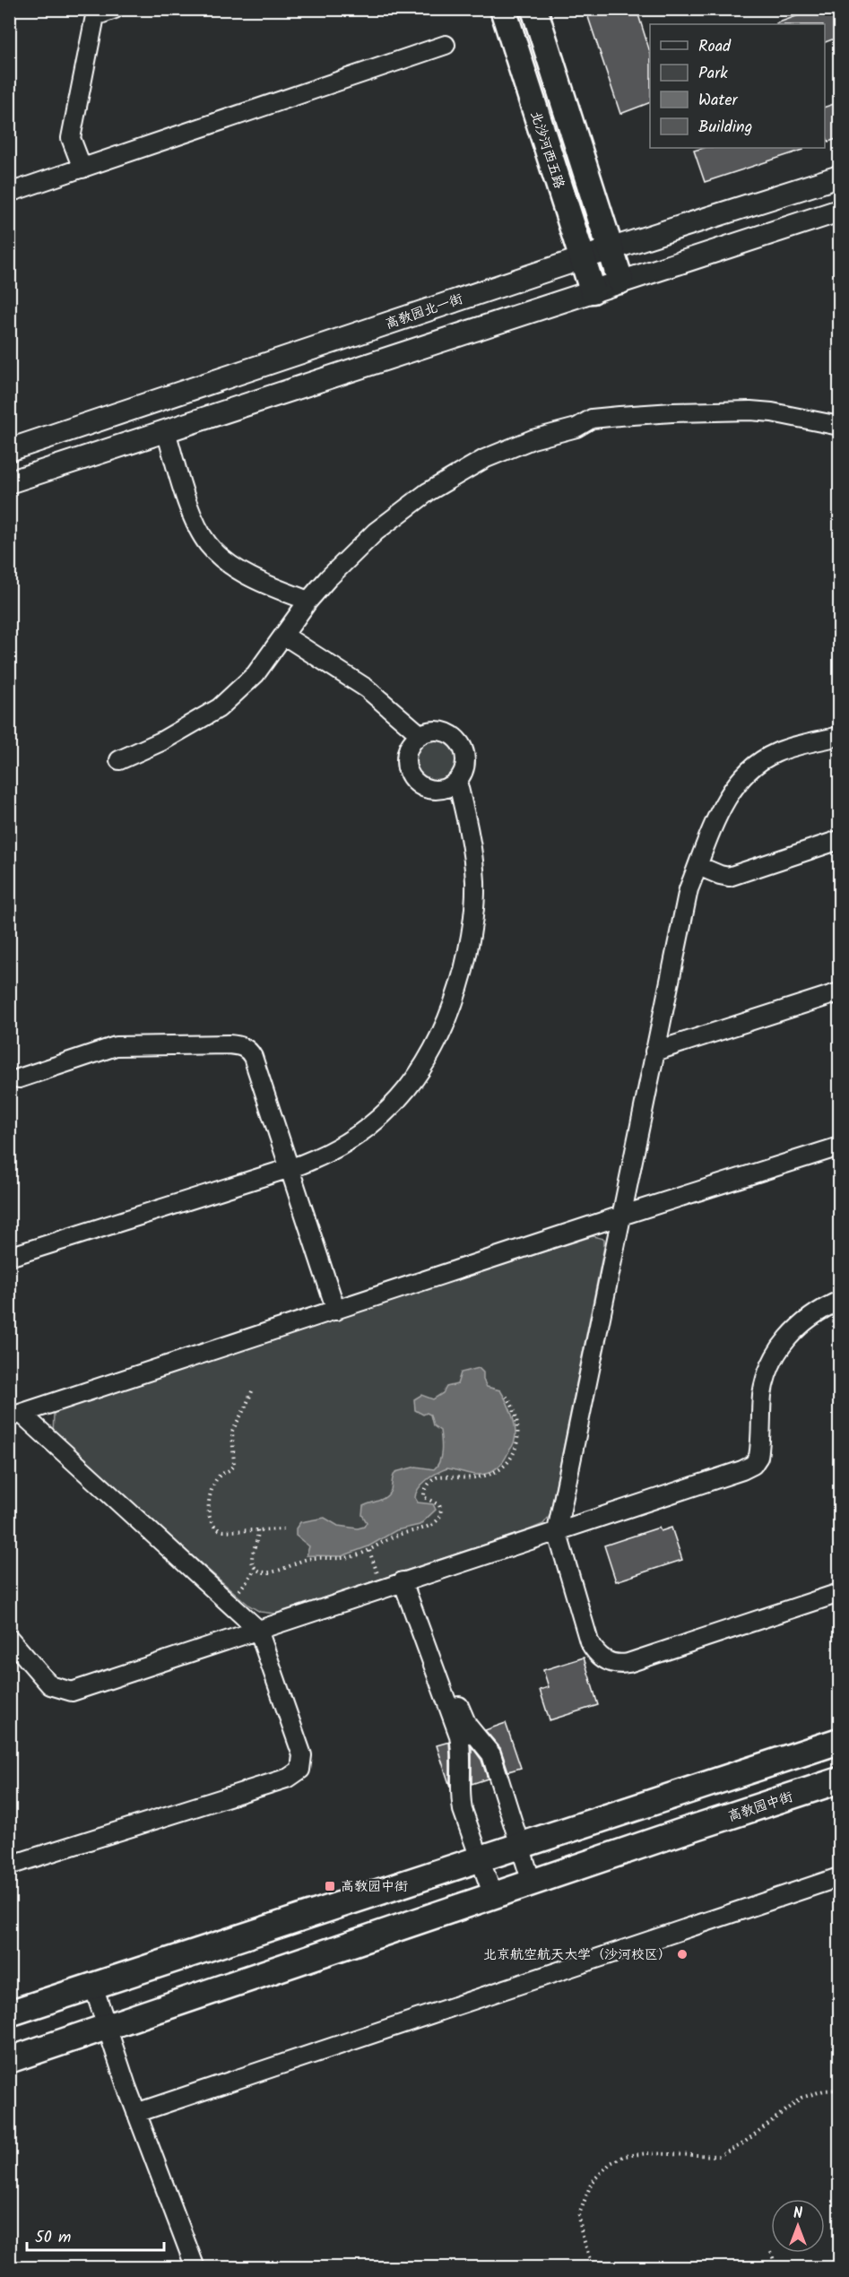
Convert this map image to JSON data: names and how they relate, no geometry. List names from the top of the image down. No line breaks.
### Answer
{"streets":{"main road":["北沙河西五路","高教园中街"],"street":["高教园北一街"]},"crossings":[["北沙河西五路","高教园北一街"]],"places":{"transit":["高教园中街"],"other":["北京航空航天大学（沙河校区）"]},"legend":["Road","Park","Water","Building"],"scale_bar":"50 m","north":"top"}
